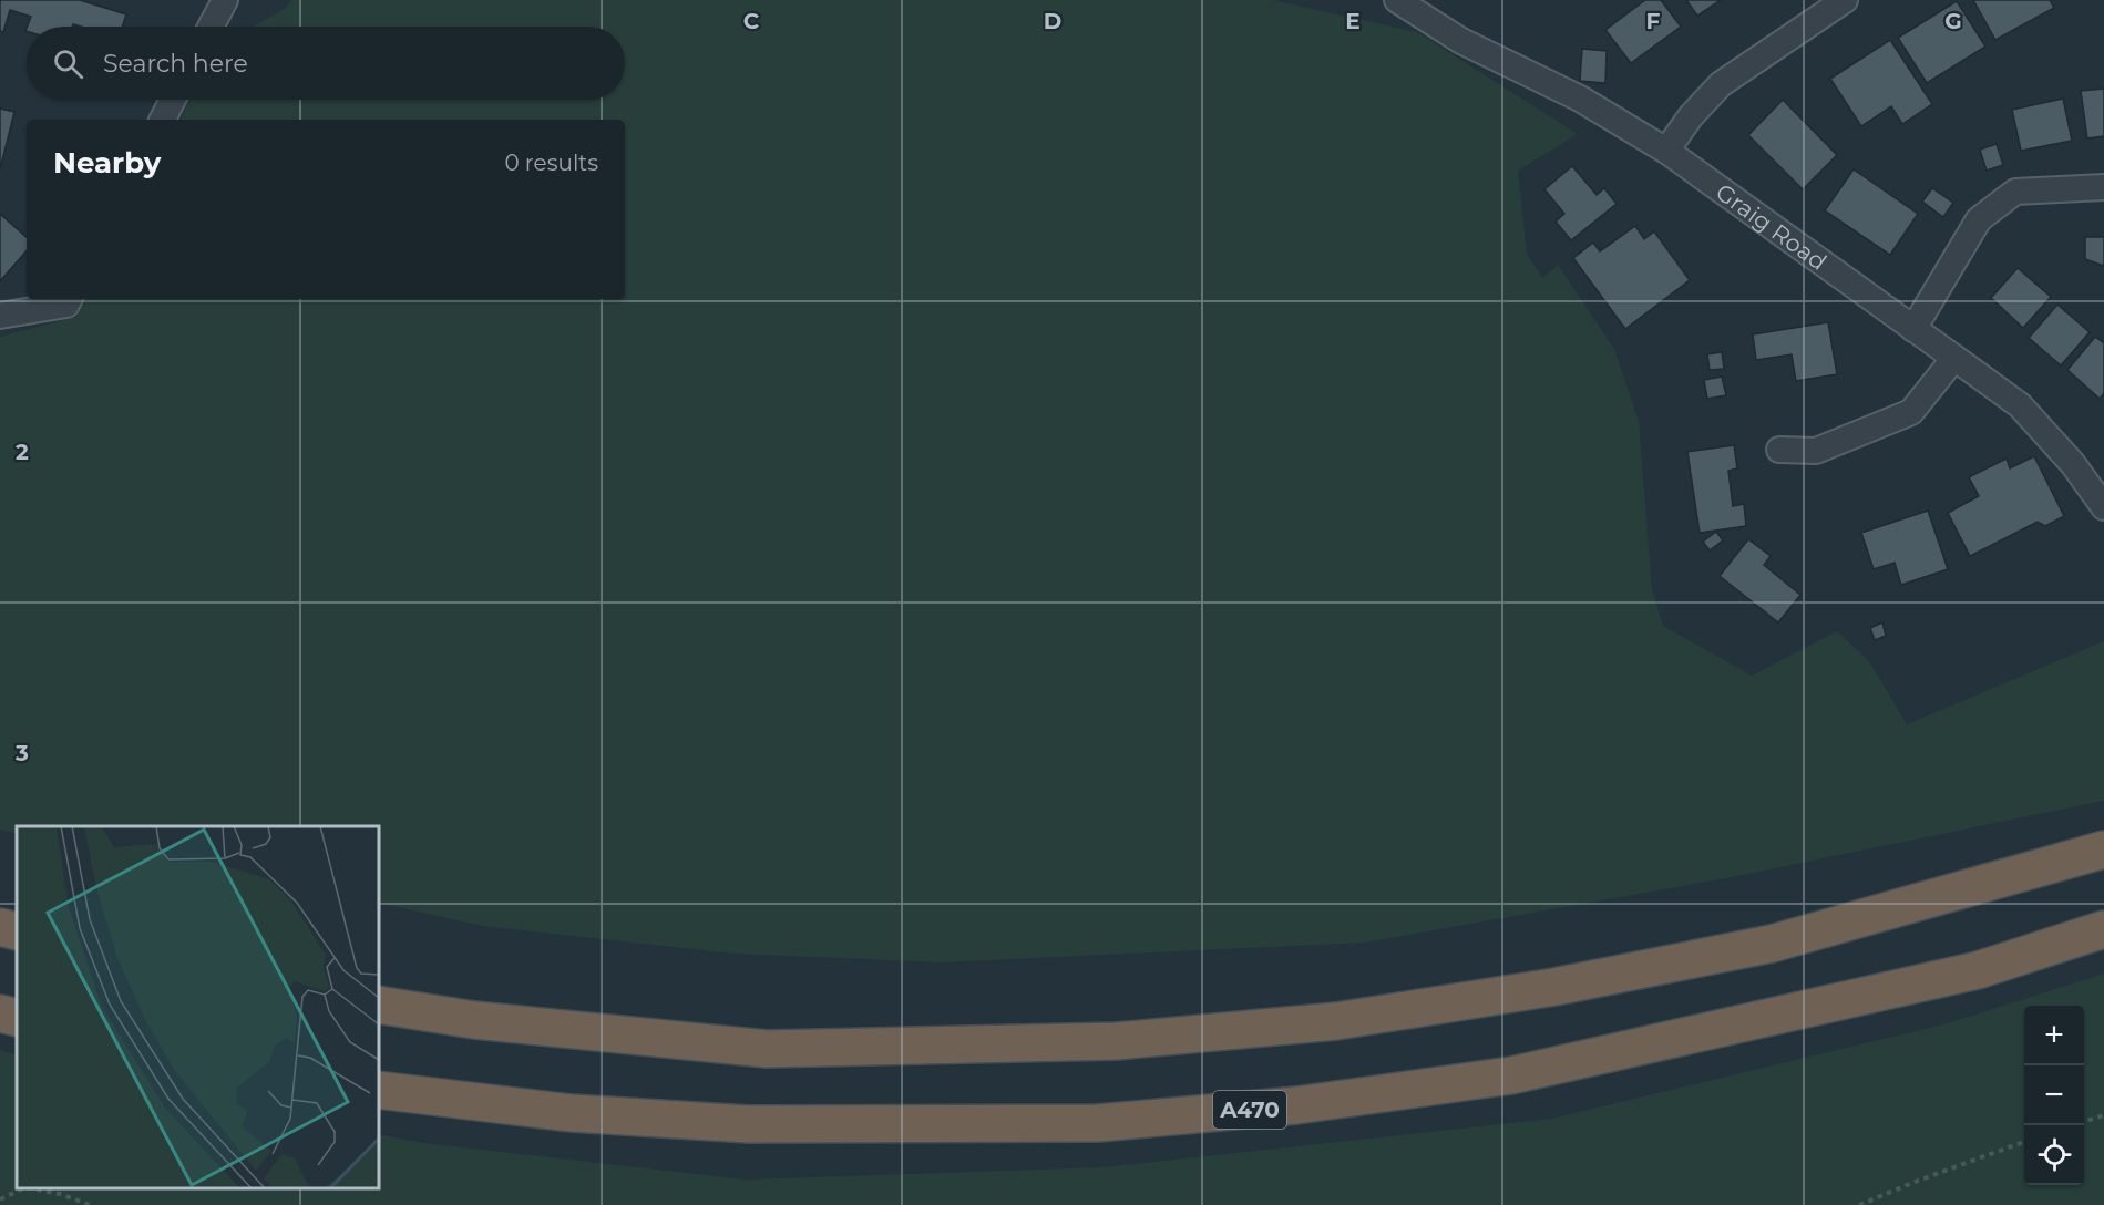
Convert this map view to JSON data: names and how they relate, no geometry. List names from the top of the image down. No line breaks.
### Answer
{"streets":{"highway":["A470"],"street":["Graig Road"]},"page":{"search":"Search here","heading":["Nearby","0 results"],"map_buttons":["+","−"]},"grid":{"columns":["C","D","E","F","G"],"rows":["2","3"]}}
